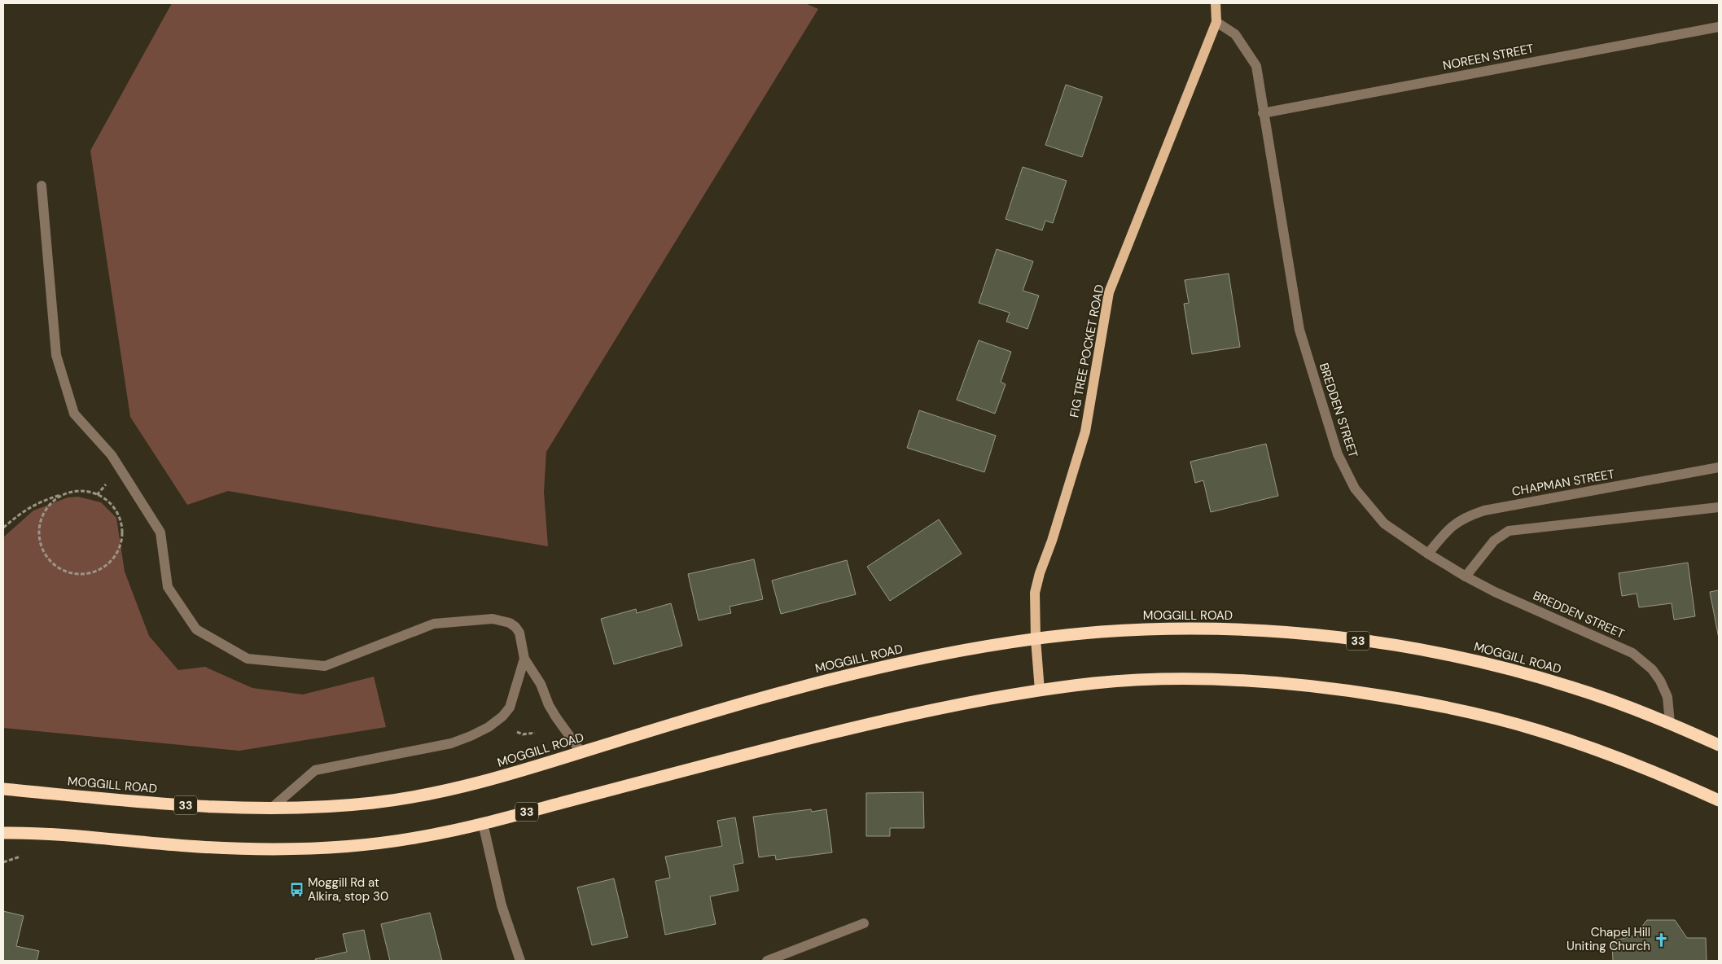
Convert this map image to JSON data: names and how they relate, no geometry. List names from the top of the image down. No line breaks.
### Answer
{"streets":{"highway":["MOGGILL ROAD","33"],"main road":["FIG TREE POCKET ROAD"],"street":["NOREEN STREET","BREDDEN STREET","CHAPMAN STREET"]},"crossings":[["NOREEN STREET","BREDDEN STREET"],["FIG TREE POCKET ROAD","BREDDEN STREET"],["FIG TREE POCKET ROAD","MOGGILL ROAD"],["FIG TREE POCKET ROAD","33"],["BREDDEN STREET","CHAPMAN STREET"],["BREDDEN STREET","MOGGILL ROAD"]],"places":{"bus stop":["Moggill Rd at Alkira, stop 30"],"church":["Chapel Hill Uniting Church"]}}
